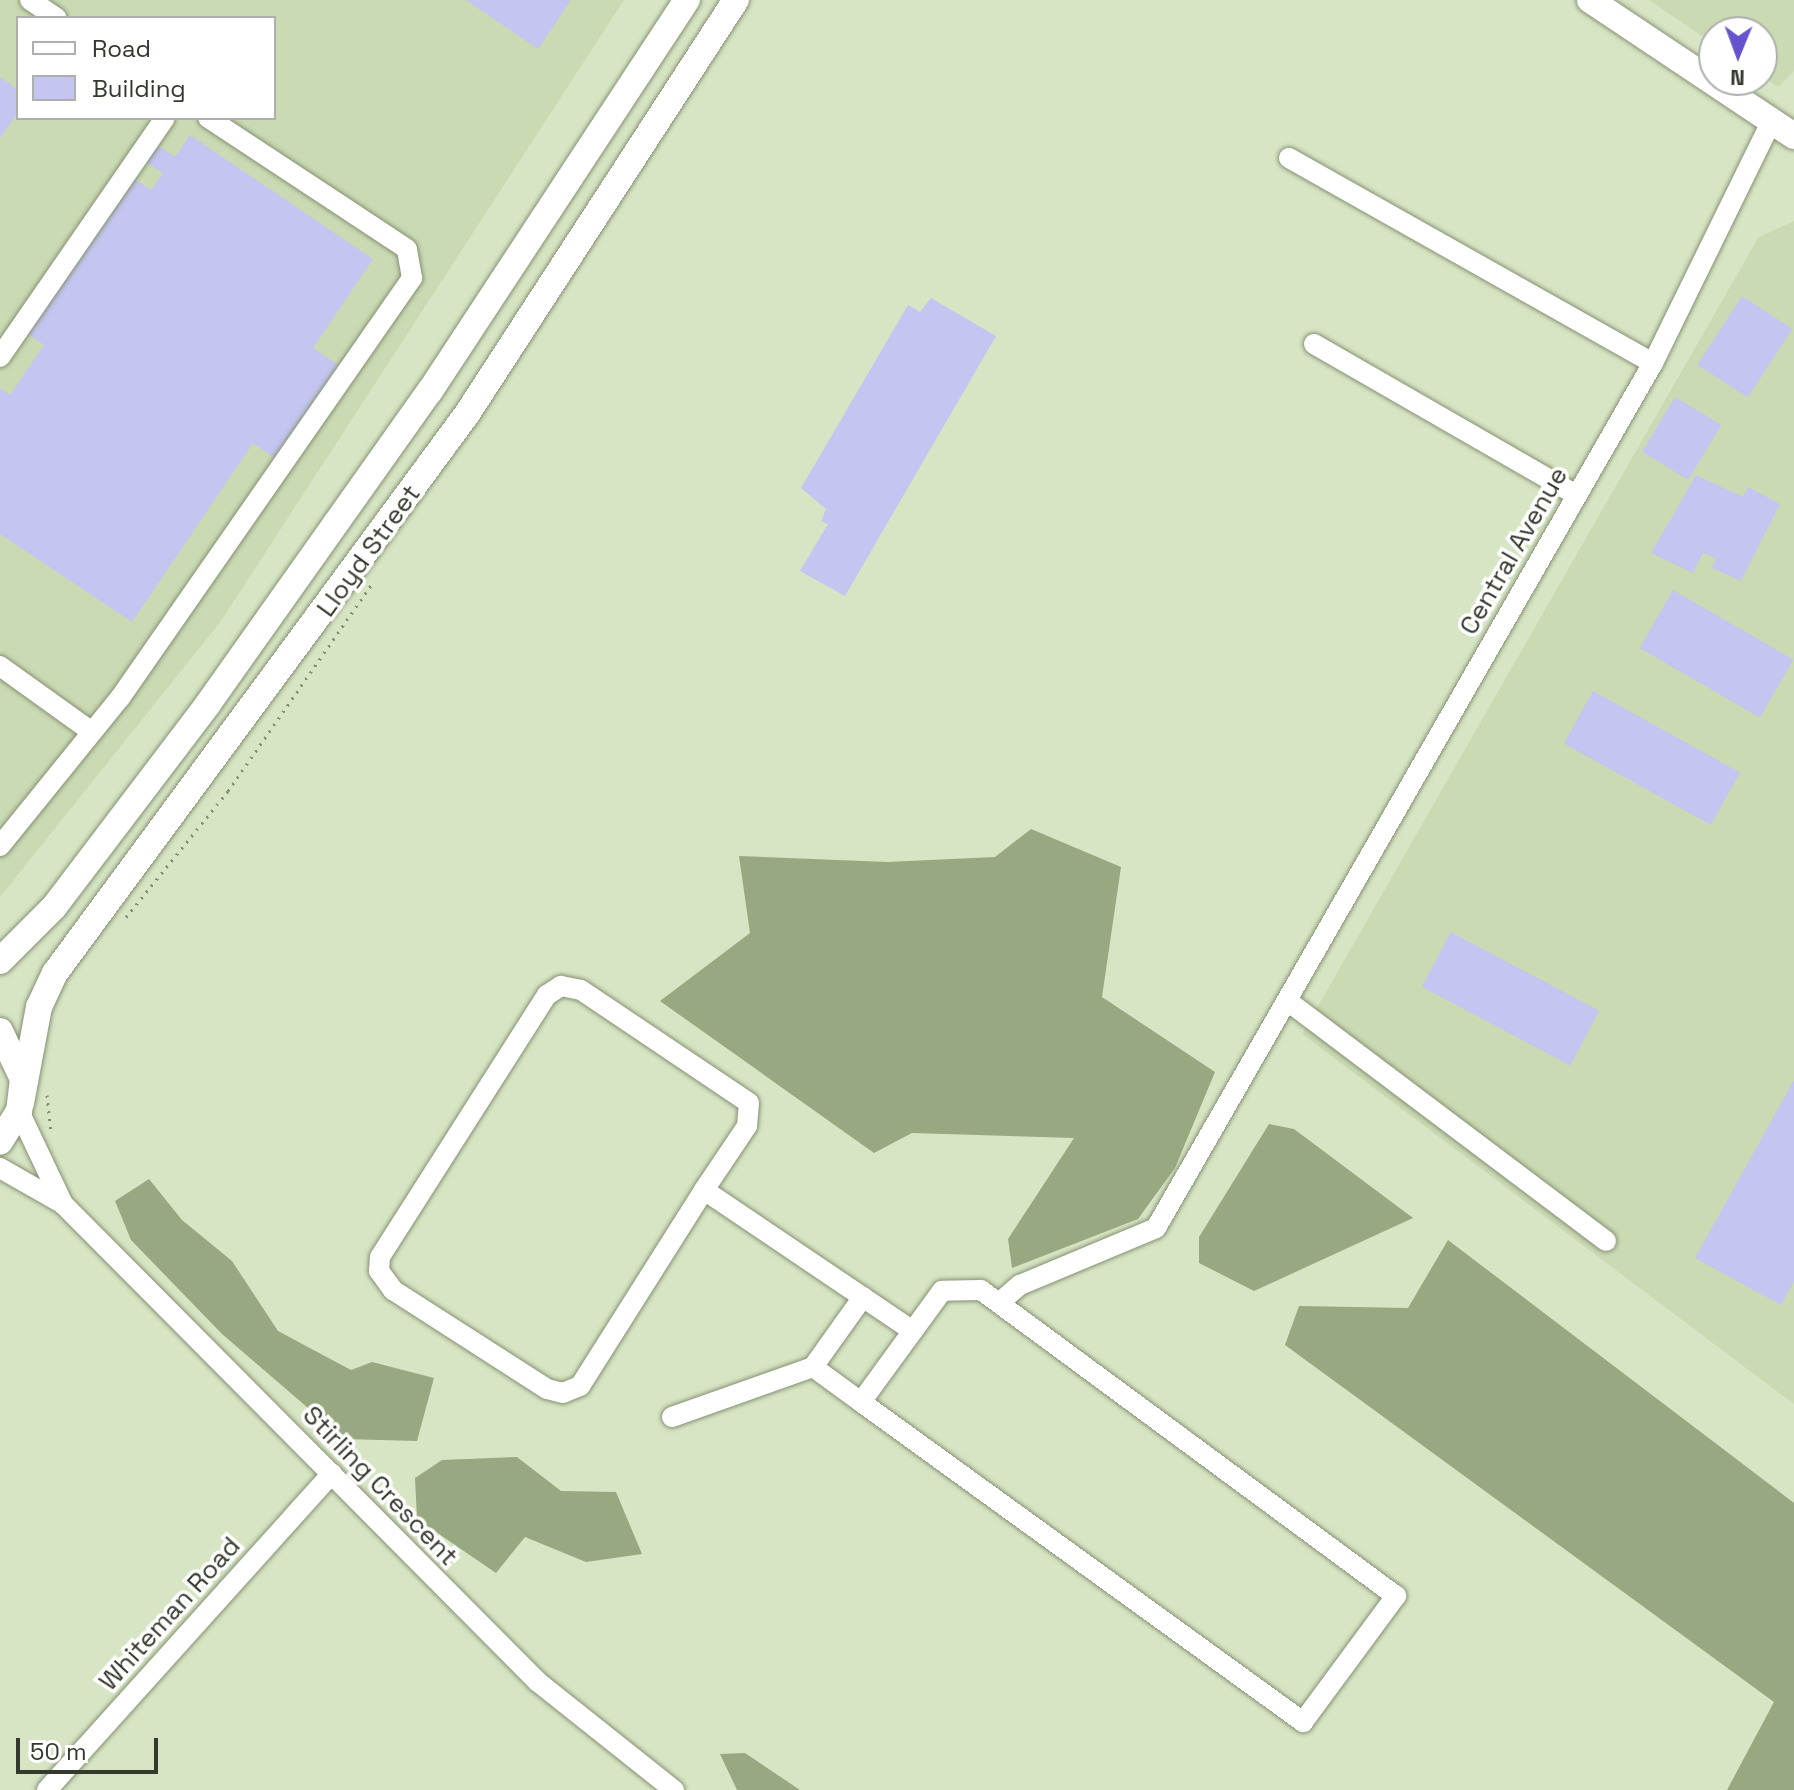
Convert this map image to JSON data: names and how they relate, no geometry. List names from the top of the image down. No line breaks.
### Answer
{"streets":{"main road":["Lloyd Street"],"street":["Central Avenue","Stirling Crescent","Whiteman Road"]},"crossings":[["Lloyd Street","Stirling Crescent"],["Stirling Crescent","Whiteman Road"]],"legend":["Road","Building"],"scale_bar":"50 m","north":"bottom"}
